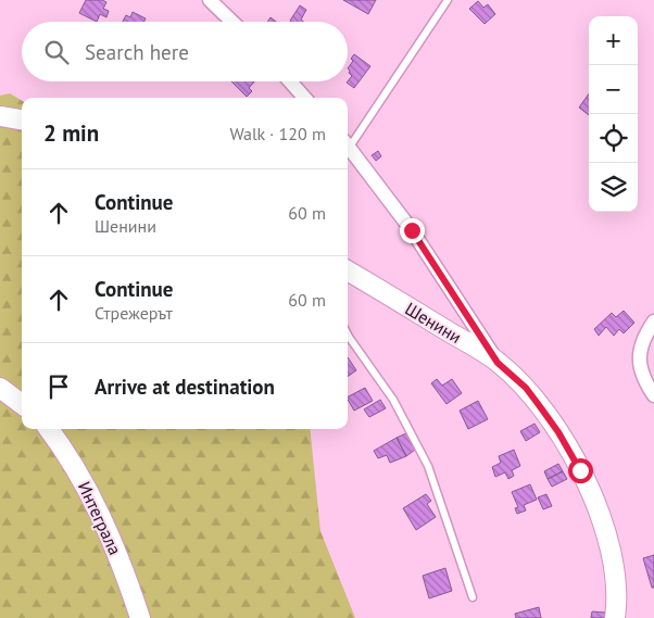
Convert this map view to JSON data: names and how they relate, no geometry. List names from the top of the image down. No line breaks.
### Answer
{"streets":{"street":["Шенини","Интеграла"]},"page":{"map_buttons":["+","−"],"search":"Search here","heading":["2 min","Walk · 120 m"],"list":[["Continue","Шенини","60 m"],["Continue","Стрежерът","60 m"],"Arrive at destination"]}}
